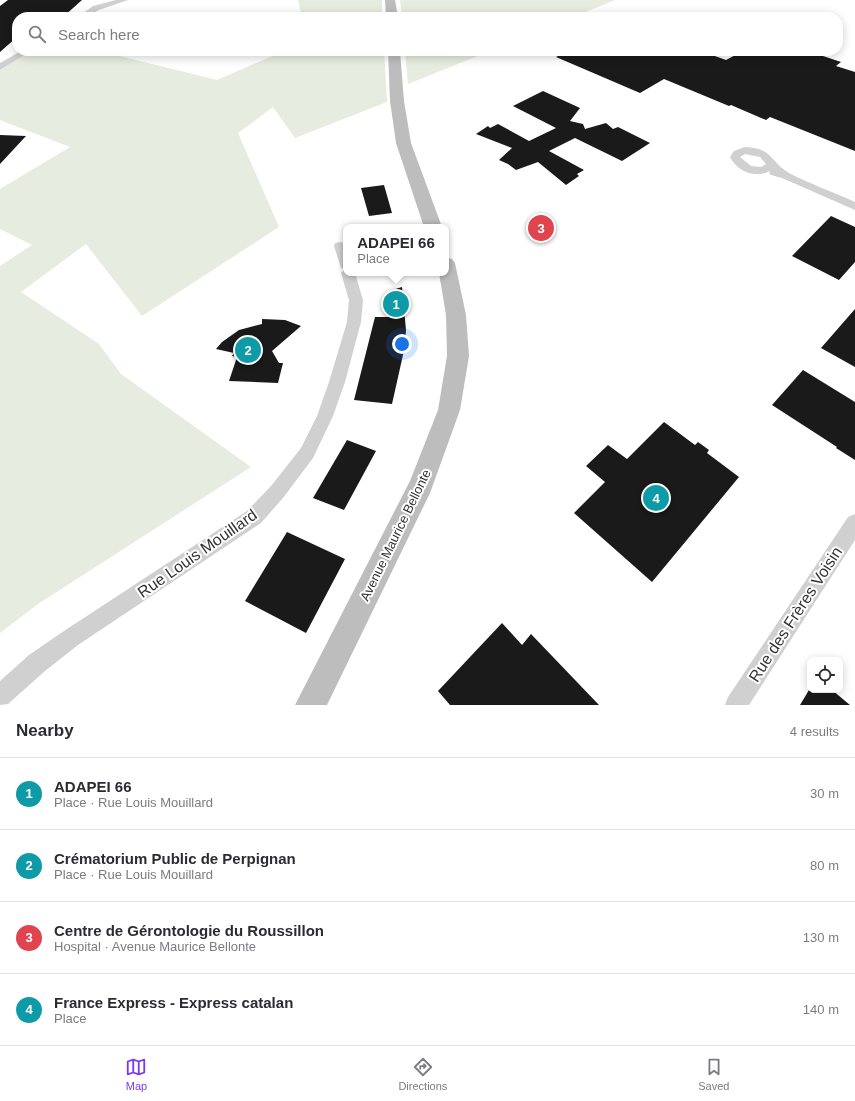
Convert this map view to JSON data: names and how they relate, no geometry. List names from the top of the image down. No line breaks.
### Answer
{"streets":{"main road":["Avenue Maurice Bellonte"],"street":["Rue Louis Mouillard","Rue des Frères Voisin"]},"page":{"search":"Search here","pins":["3","1","2","4"],"popup":["ADAPEI 66","Place"],"heading":["Nearby","4 results"],"list":[{"mark":"1","name":"ADAPEI 66","note":"Place · Rue Louis Mouillard","value":"30 m"},{"mark":"2","name":"Crématorium Public de Perpignan","note":"Place · Rue Louis Mouillard","value":"80 m"},{"mark":"3","name":"Centre de Gérontologie du Roussillon","note":"Hospital · Avenue Maurice Bellonte","value":"130 m"},{"mark":"4","name":"France Express - Express catalan","note":"Place","value":"140 m"}],"nav":["Map","Directions","Saved"]}}
